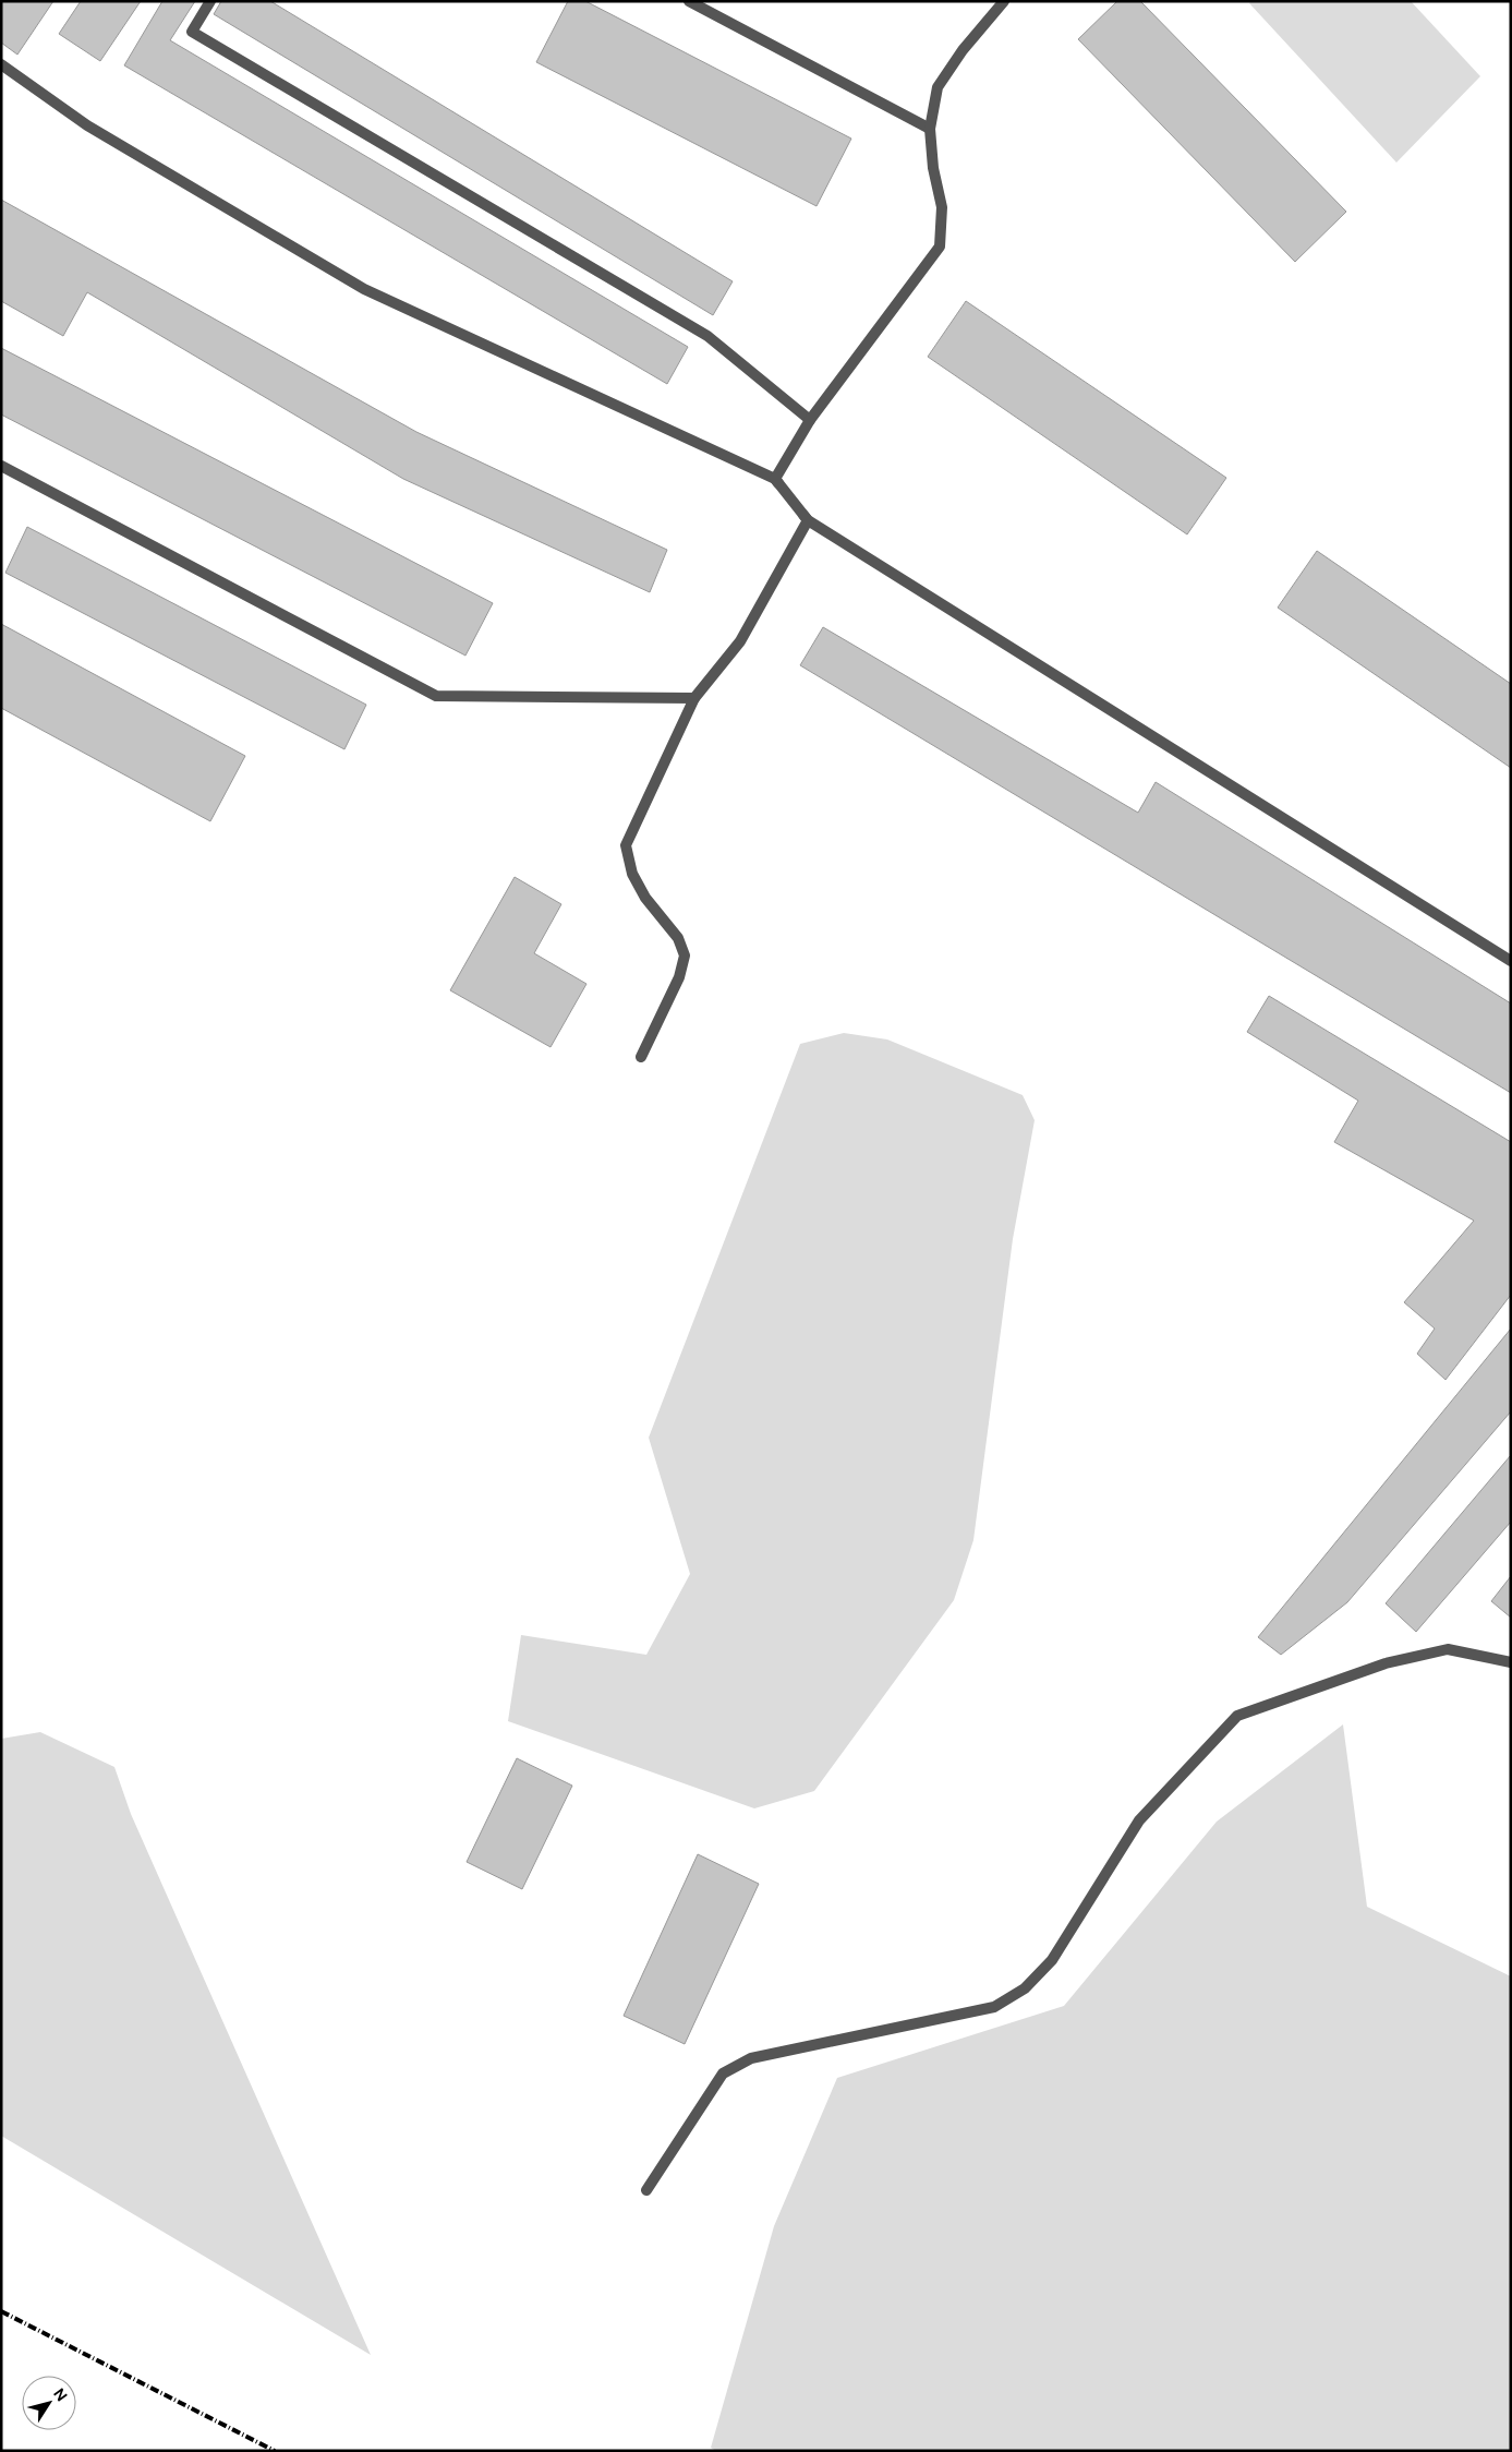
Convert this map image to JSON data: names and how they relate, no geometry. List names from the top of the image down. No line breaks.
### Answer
{"north":"top right"}
